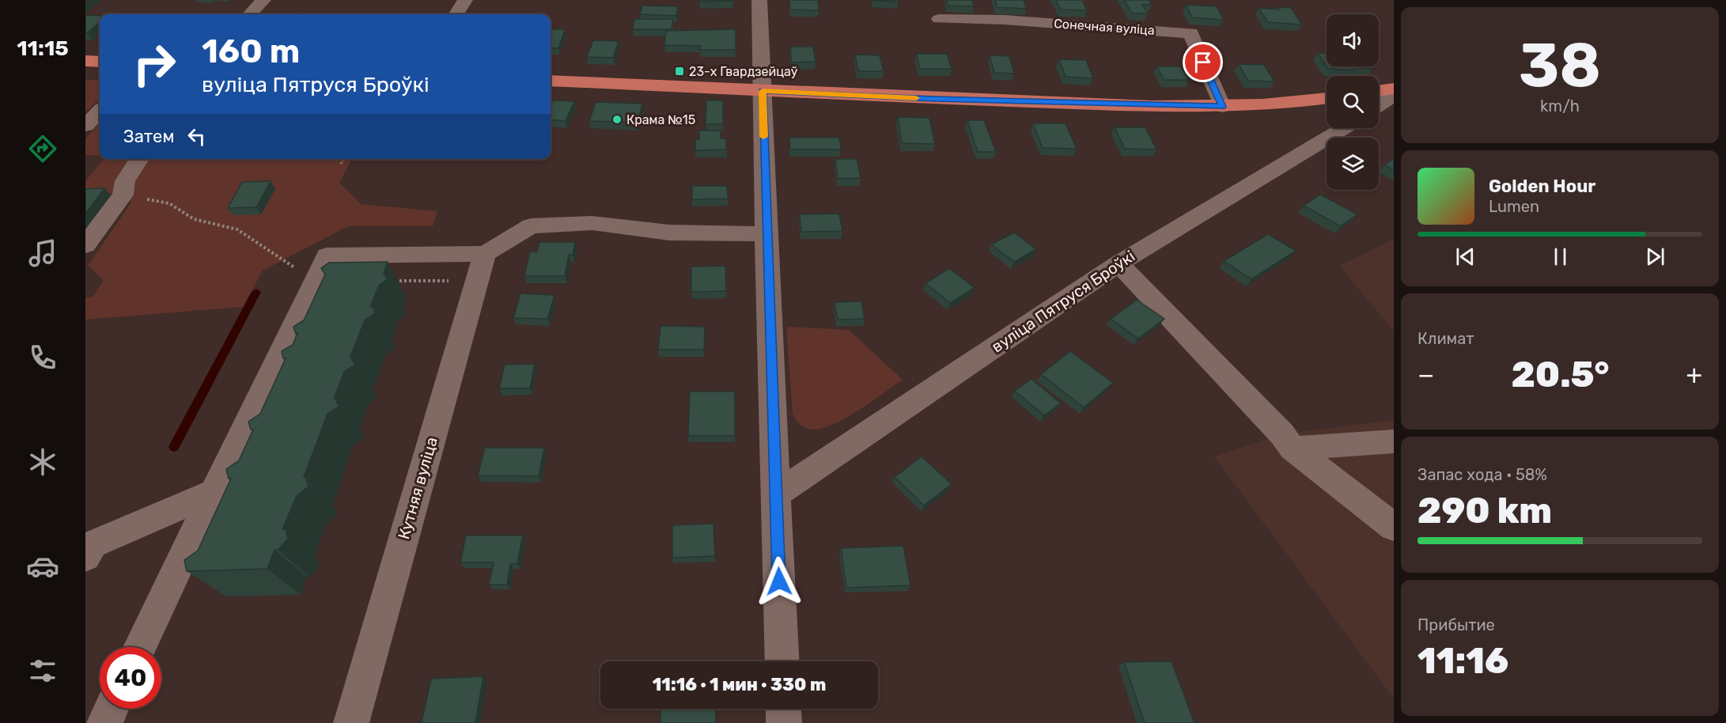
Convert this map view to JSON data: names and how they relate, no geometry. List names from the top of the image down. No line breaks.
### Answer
{"streets":{"street":["Сонечная вуліца","вуліца Пятруся Броўкі","Кутняя вуліца"]},"places":{"transit":["23-х Гвардзейцаў"],"other":["Крама №15"]},"page":{"tabs":"11:15","tile":[["38","km/h"],"Климат",["Запас хода · 58%","290 km"],["Прибытие","11:16"]],"turn":["160 m","вуліца Пятруся Броўкі"],"then":"Затем","song":["Golden Hour","Lumen"],"heat":["−","20.5°","+"],"limit":"40","trip":"11:16 · 1 мин · 330 m"}}
